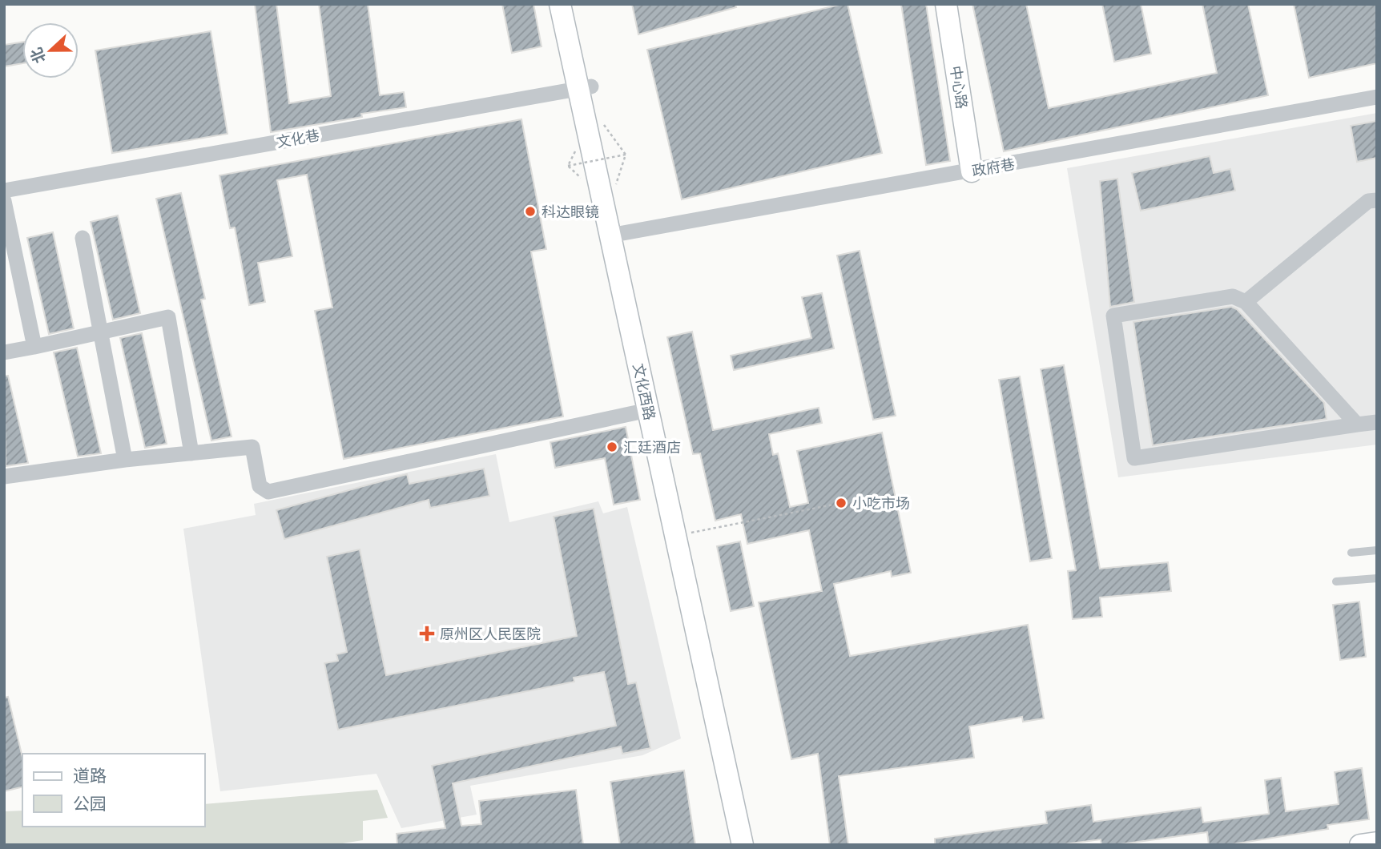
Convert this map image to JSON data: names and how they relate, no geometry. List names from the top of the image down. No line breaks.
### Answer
{"streets":{"main road":["中心路","文化西路"],"street":["文化巷","政府巷"]},"crossings":[["中心路","政府巷"],["文化巷","文化西路"],["政府巷","文化西路"]],"places":{"other":["科达眼镜","汇廷酒店","小吃市场"],"health":["原州区人民医院"]},"legend":["道路","公园"],"north":"left"}
